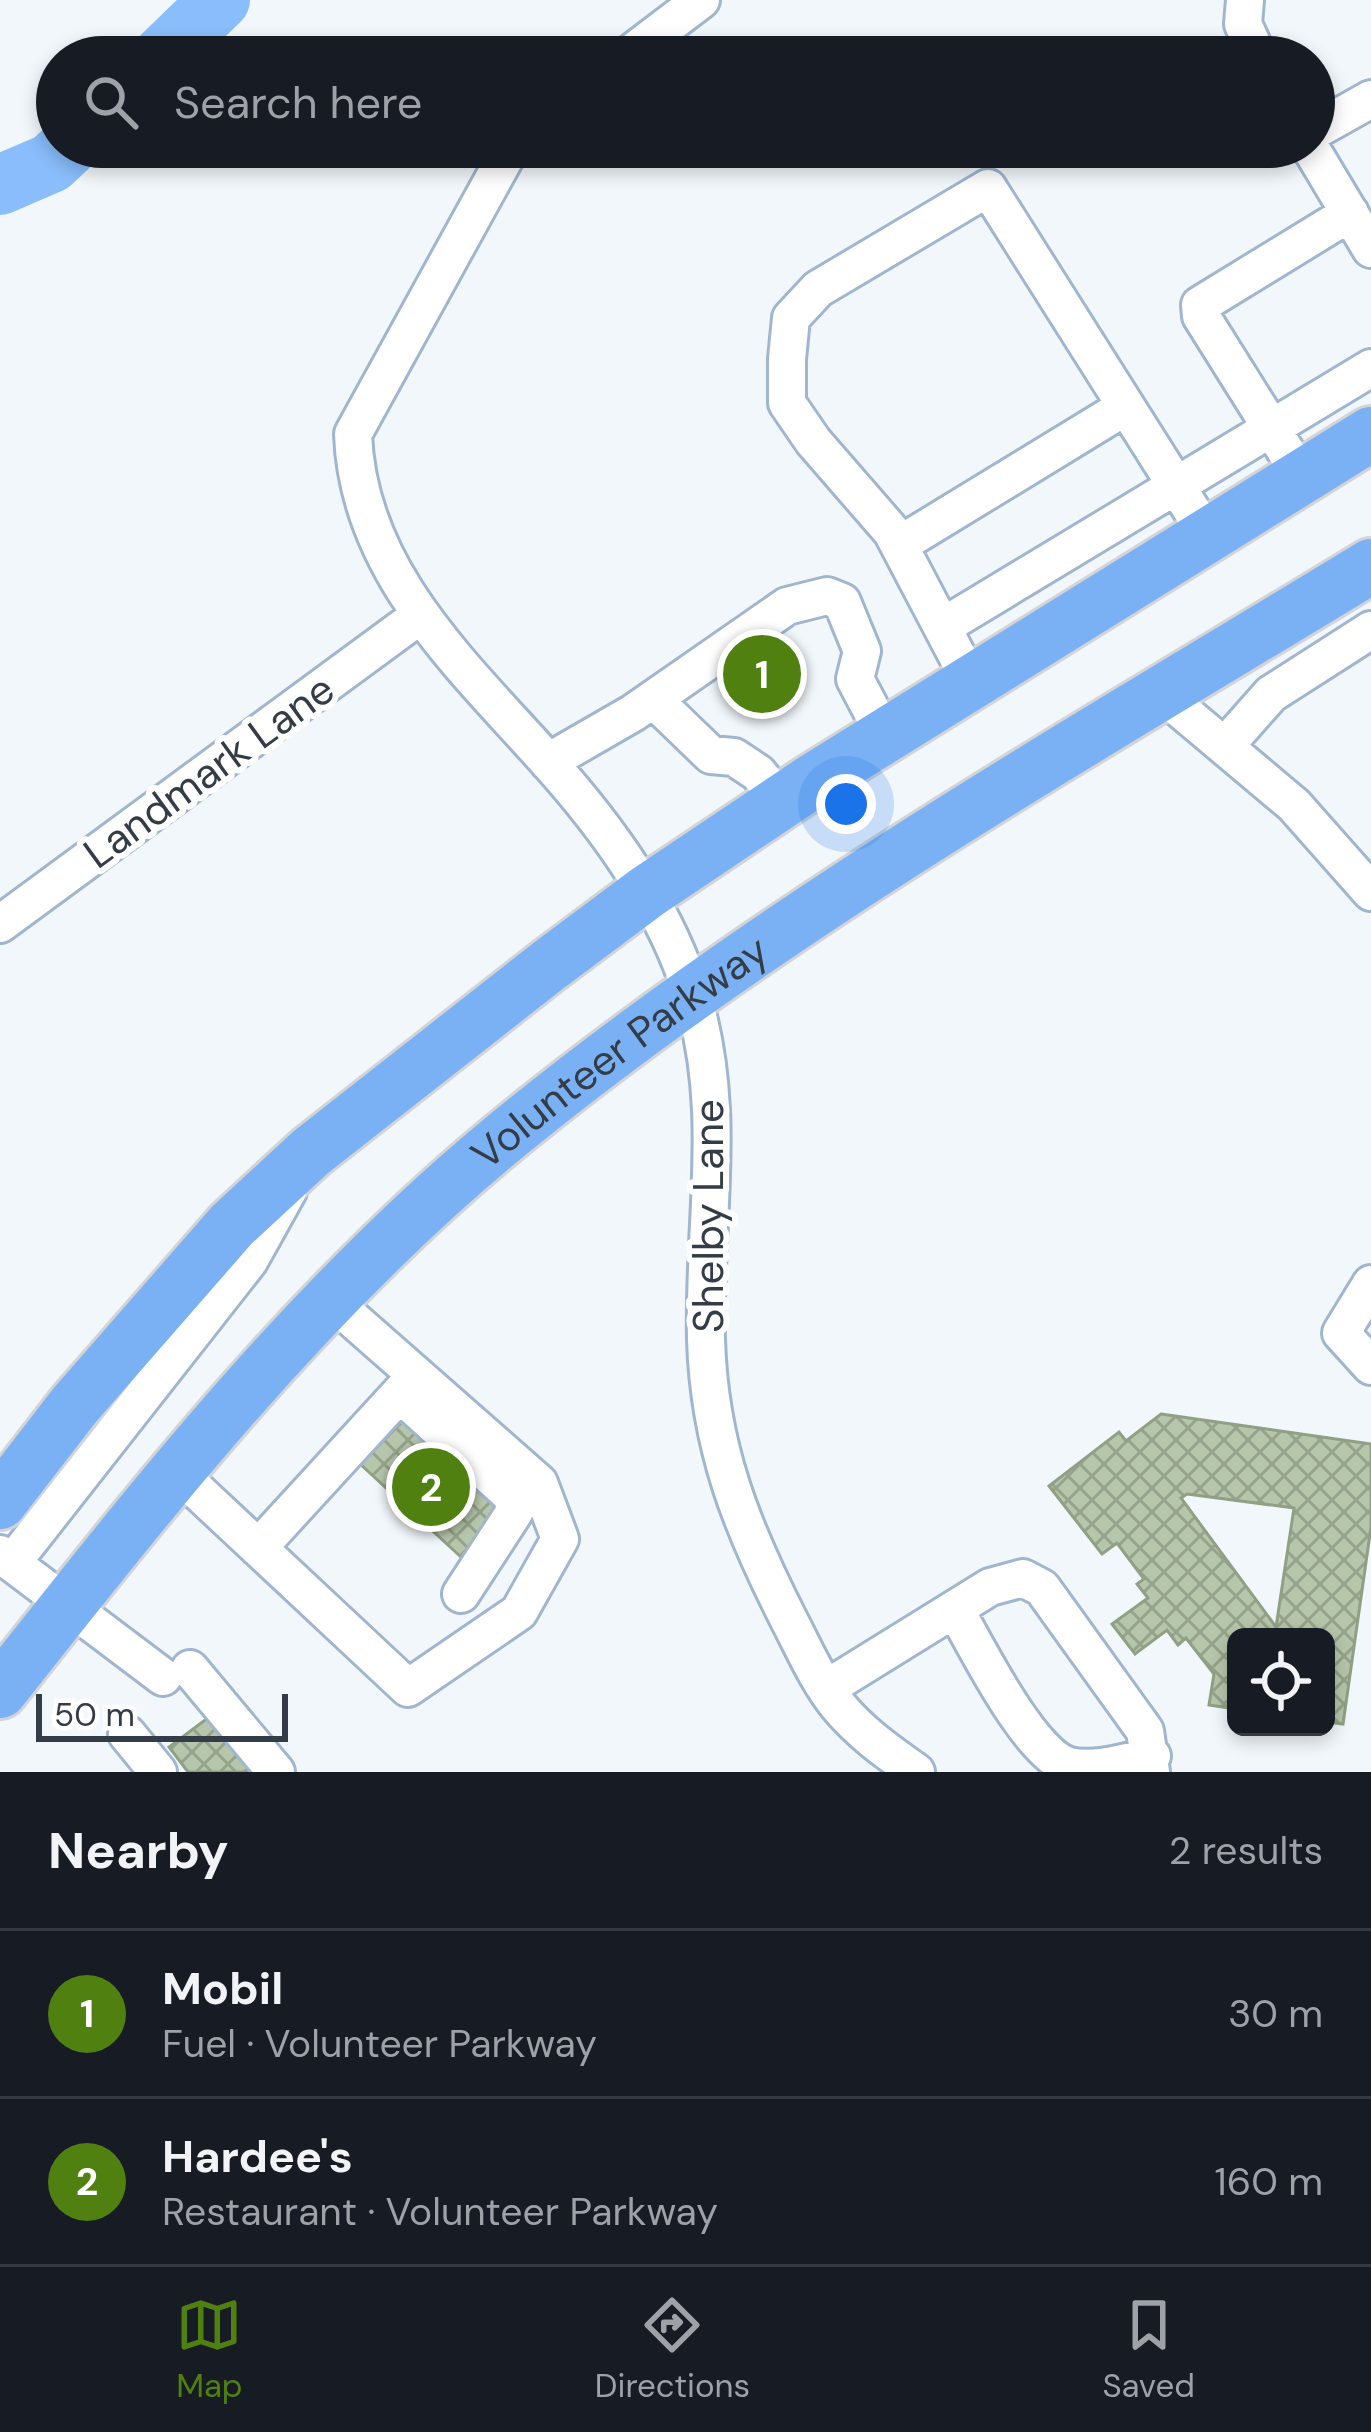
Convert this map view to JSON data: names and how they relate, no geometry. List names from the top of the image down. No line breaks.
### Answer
{"streets":{"highway":["Volunteer Parkway"],"street":["Landmark Lane","Shelby Lane"]},"crossings":[["Landmark Lane","Shelby Lane"],["Volunteer Parkway","Shelby Lane"]],"scale_bar":"50 m","page":{"search":"Search here","pins":["1","2"],"scale":"50 m","heading":["Nearby","2 results"],"list":[{"mark":"1","name":"Mobil","note":"Fuel · Volunteer Parkway","value":"30 m"},{"mark":"2","name":"Hardee's","note":"Restaurant · Volunteer Parkway","value":"160 m"}],"nav":["Map","Directions","Saved"]}}
